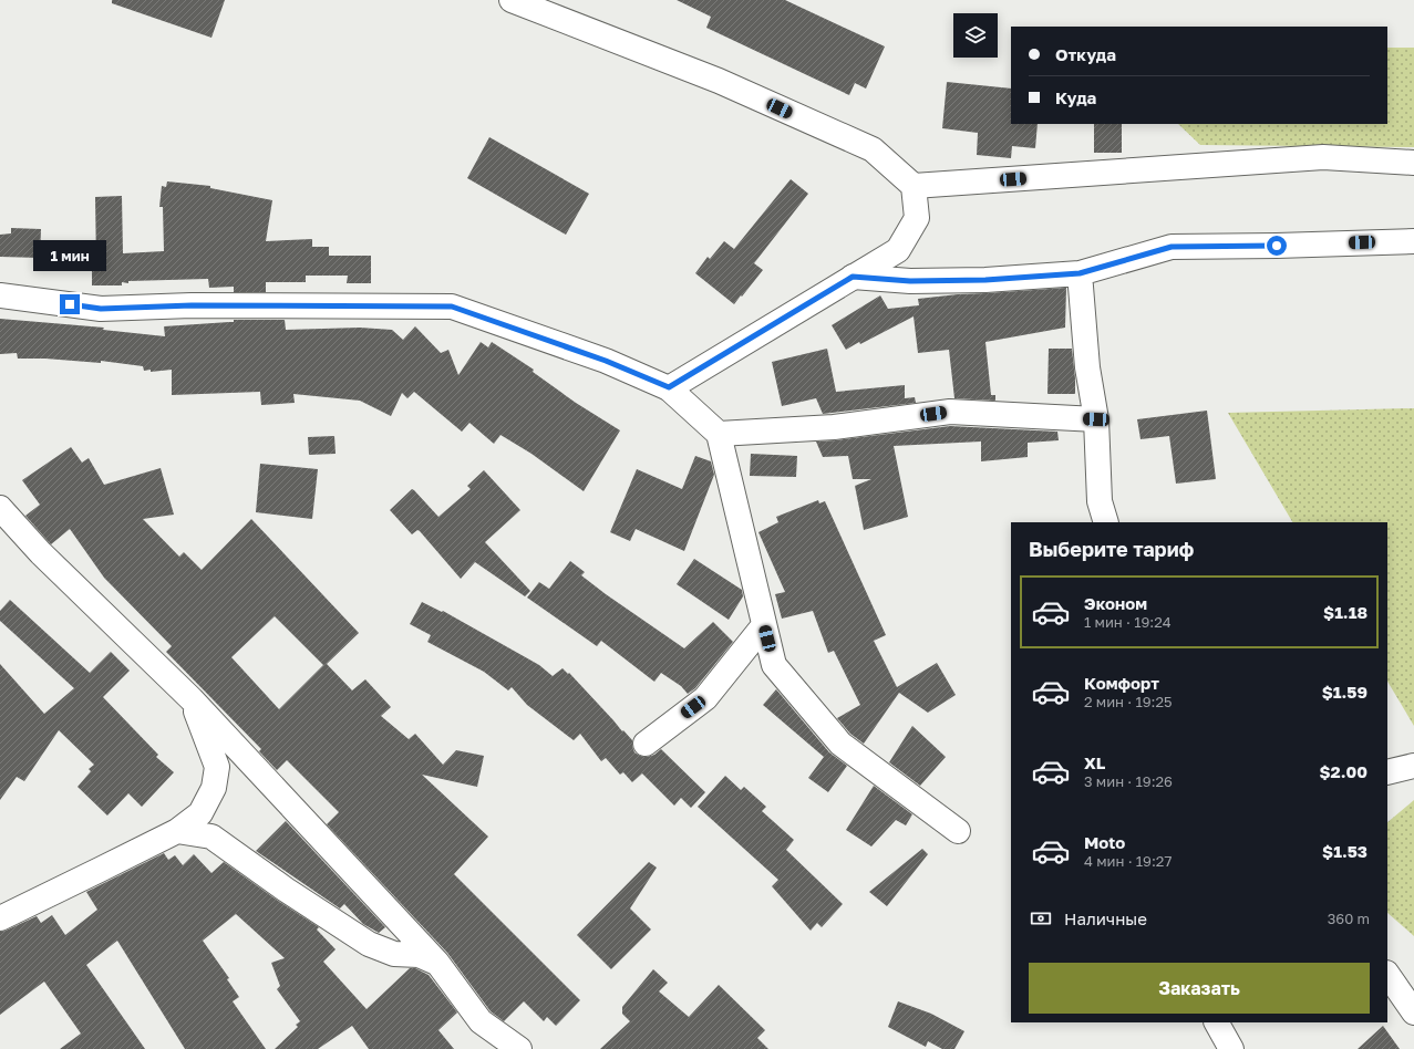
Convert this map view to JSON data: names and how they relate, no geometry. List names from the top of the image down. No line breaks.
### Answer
{"page":{"banner":["Откуда","Куда"],"bubble":"1 мин","heading":"Выберите тариф","list":[{"name":"Эконом","note":"1 мин · 19:24","value":"$1.18"},{"name":"Комфорт","note":"2 мин · 19:25","value":"$1.59"},{"name":"XL","note":"3 мин · 19:26","value":"$2.00"},{"name":"Moto","note":"4 мин · 19:27","value":"$1.53"}],"pay":["Наличные","360 m"],"buttons":"Заказать"}}
